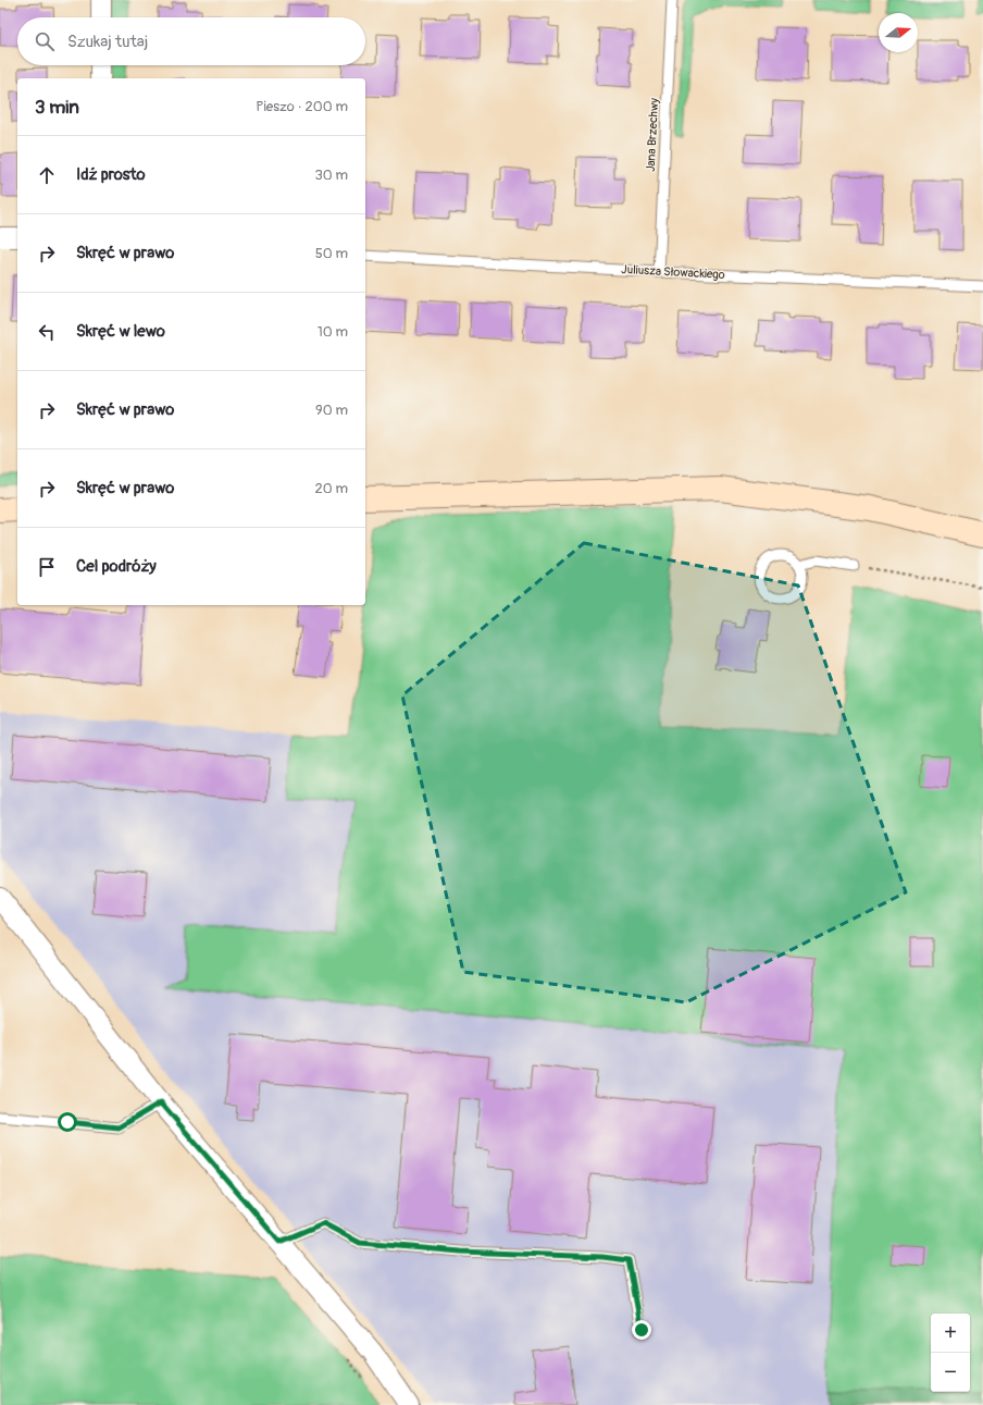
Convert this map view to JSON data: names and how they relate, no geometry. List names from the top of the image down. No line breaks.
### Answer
{"streets":{"lane":["Jana Brzechwy","Juliusza Słowackiego"]},"crossings":[["Jana Brzechwy","Juliusza Słowackiego"]],"north":"right","page":{"search":"Szukaj tutaj","heading":["3 min","Pieszo · 200 m"],"list":[["Idź prosto","30 m"],["Skręć w prawo","50 m"],["Skręć w lewo","10 m"],["Skręć w prawo","90 m"],["Skręć w prawo","20 m"],"Cel podróży"],"map_buttons":["+","−"]}}
